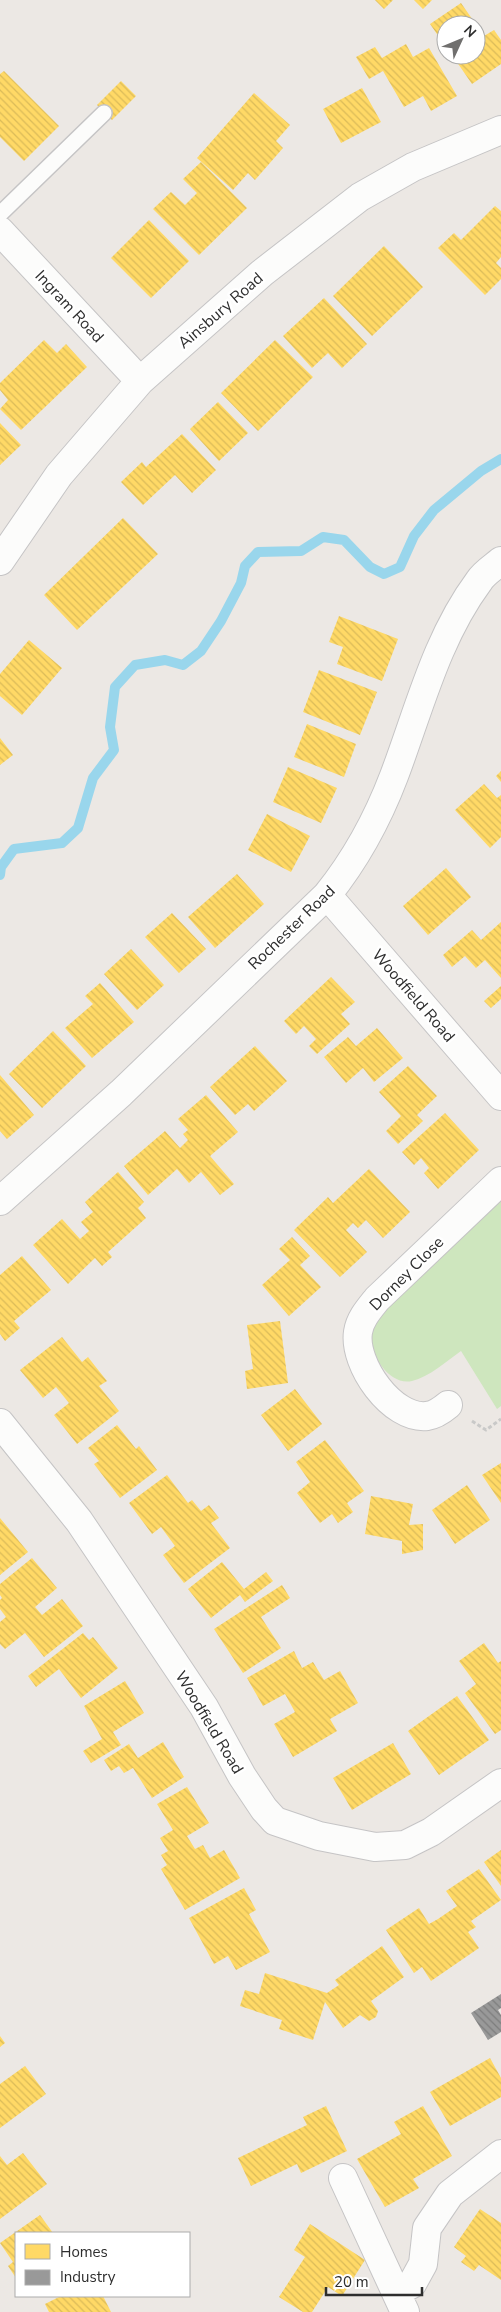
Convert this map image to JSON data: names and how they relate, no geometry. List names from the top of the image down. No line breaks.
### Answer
{"streets":{"street":["Ingram Road","Ainsbury Road","Rochester Road","Woodfield Road","Dorney Close"]},"crossings":[["Ingram Road","Ainsbury Road"],["Rochester Road","Woodfield Road"]],"legend":["Homes","Industry"],"scale_bar":"20 m","north":"top right"}
